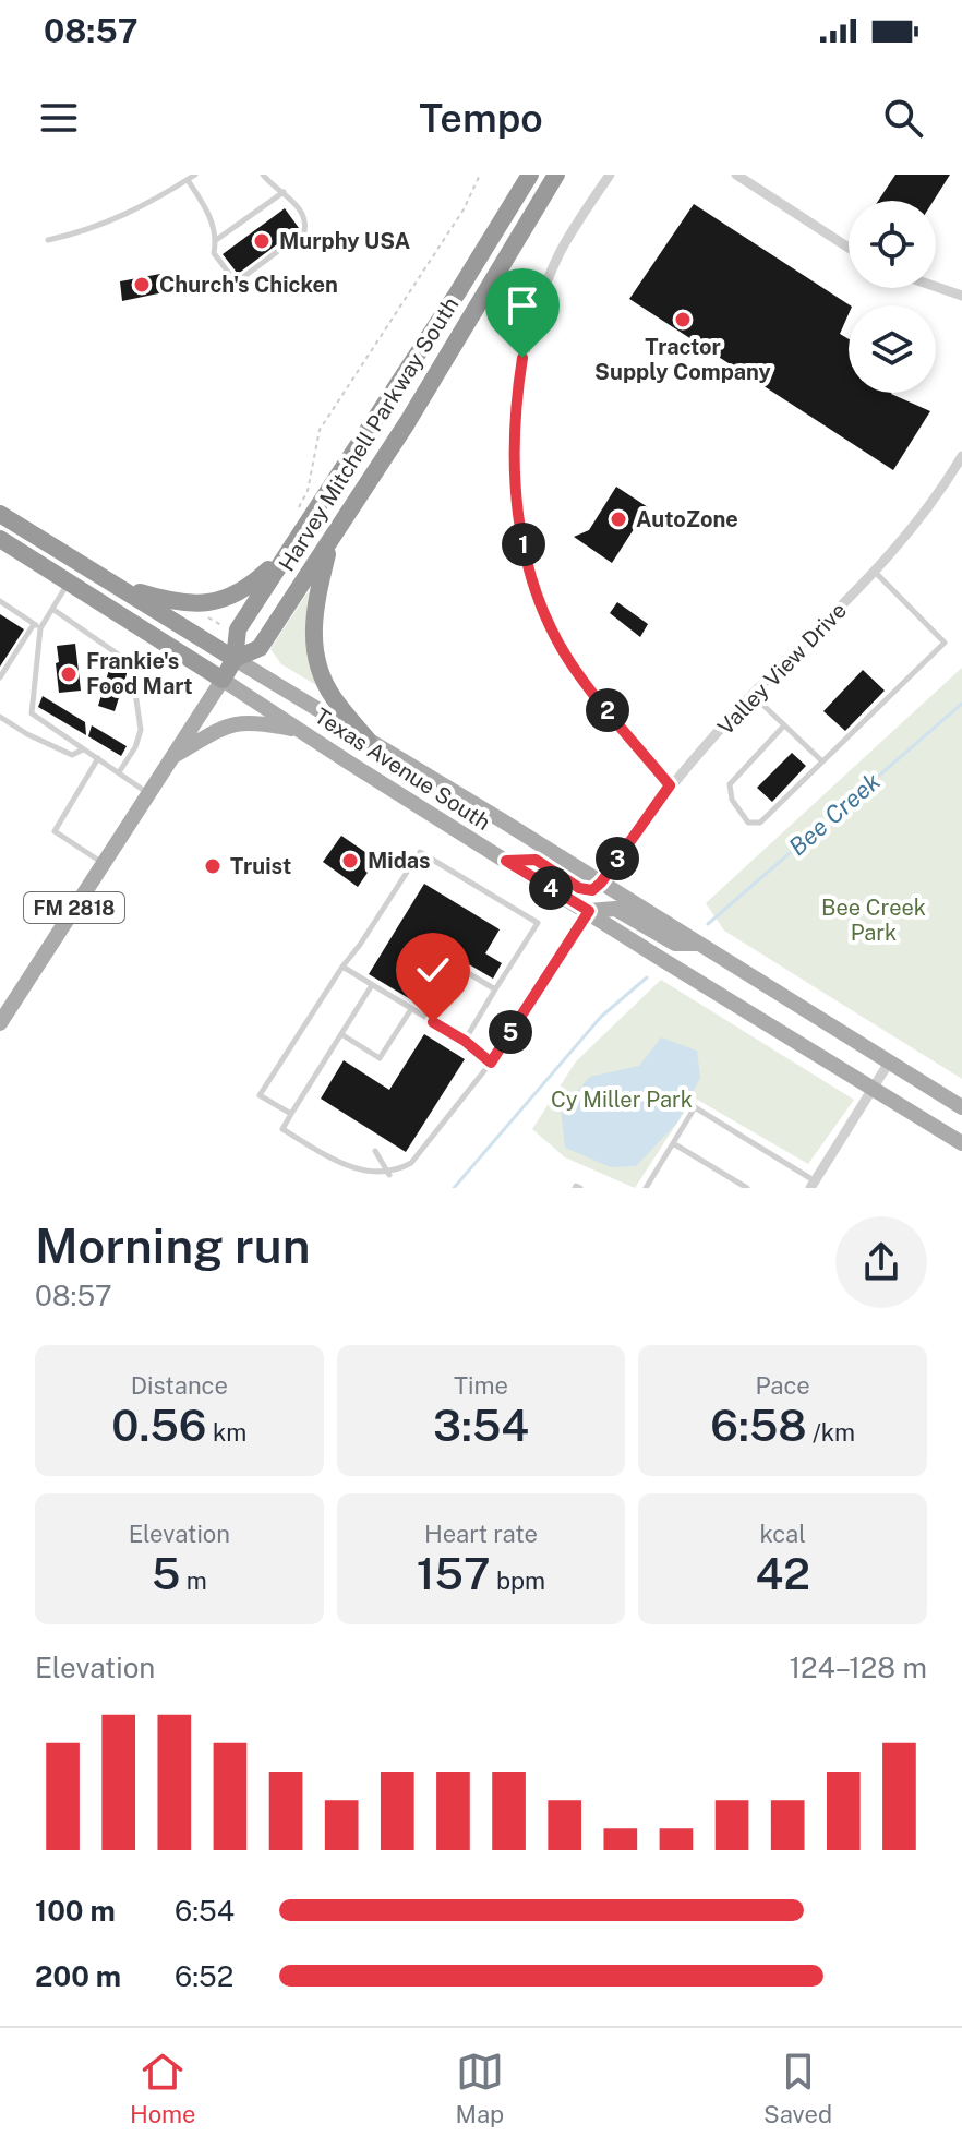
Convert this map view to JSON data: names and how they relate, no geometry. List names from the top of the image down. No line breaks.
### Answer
{"streets":{"highway":["Harvey Mitchell Parkway South","Texas Avenue South","FM 2818"],"street":["Valley View Drive"]},"crossings":[["Harvey Mitchell Parkway South","Texas Avenue South"],["Valley View Drive","Texas Avenue South"]],"water":["Bee Creek"],"parks":["Bee Creek Park","Cy Miller Park"],"places":["Murphy USA","Church's Chicken","Tractor Supply Company","AutoZone","Frankie's Food Mart","Midas","Truist"],"page":{"status":"08:57","header":"Tempo","pins":["1","2","3","4","5"],"heading":["Morning run","08:57"],"stats":[["Distance","0.56 km"],["Time","3:54"],["Pace","6:58 /km"],["Elevation","5 m"],["Heart rate","157 bpm"],["kcal","42"]],"chart":["Elevation","124–128 m"],"list":[{"name":"100 m","note":"6:54"},{"name":"200 m","note":"6:52"}],"tabs":["Home","Map","Saved"]}}
